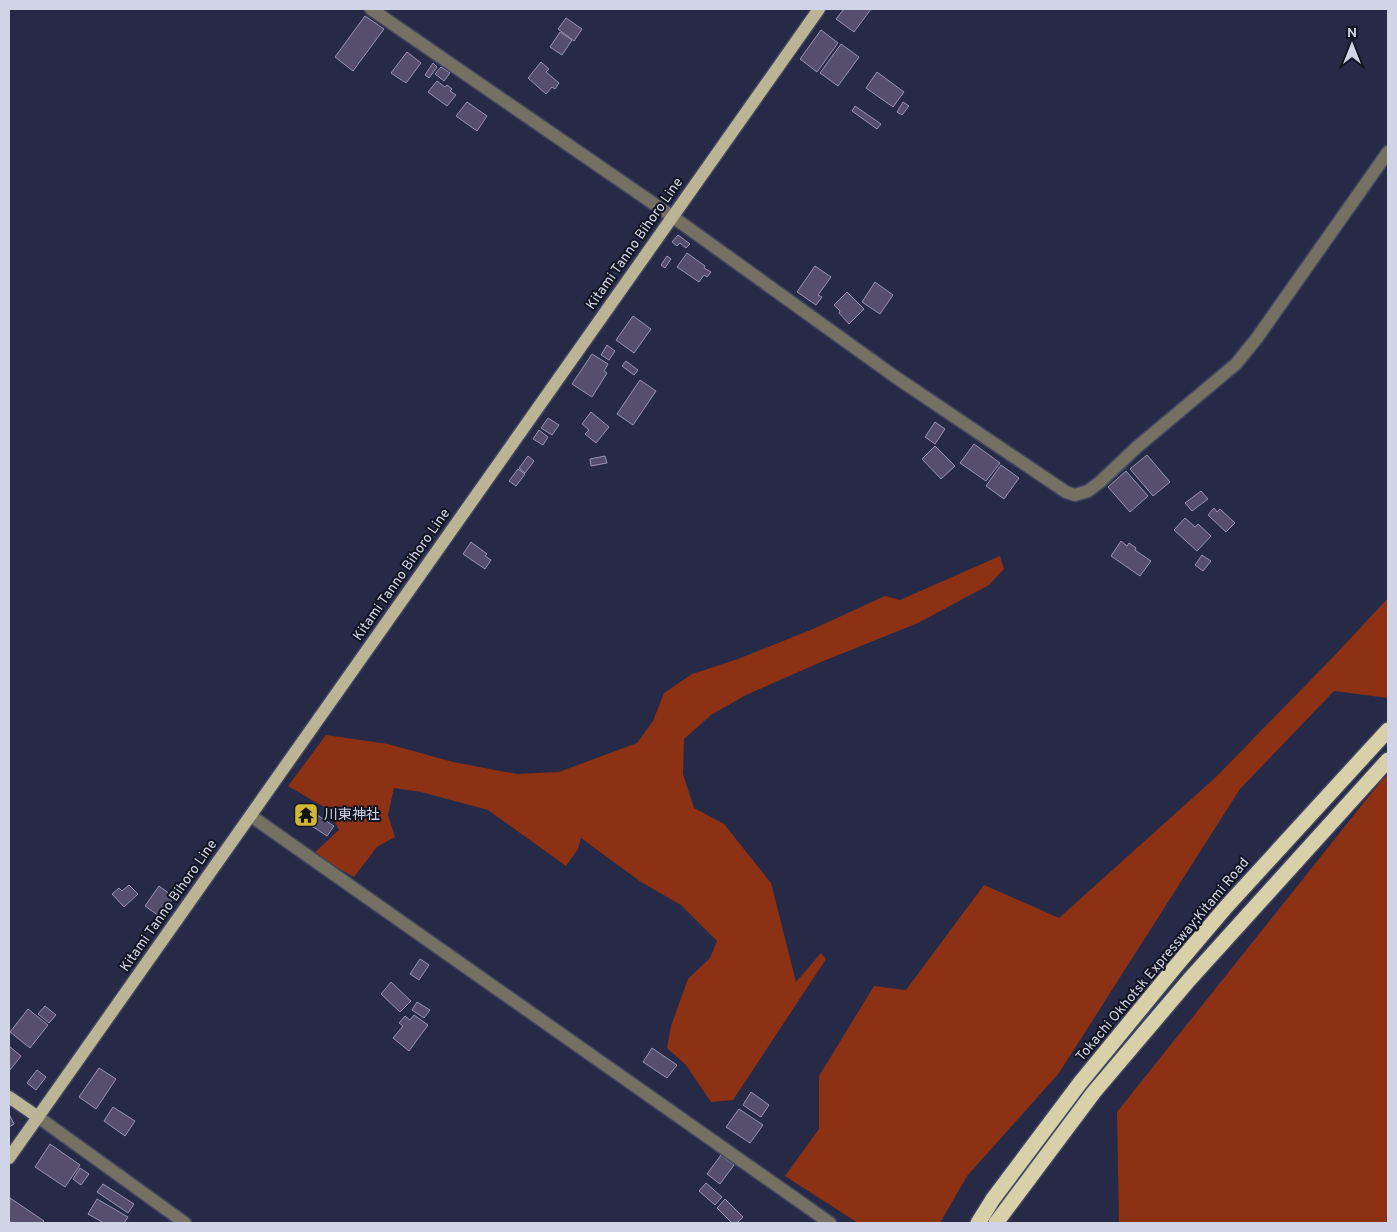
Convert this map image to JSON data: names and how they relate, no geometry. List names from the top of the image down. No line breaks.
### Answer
{"streets":{"highway":["Tokachi Okhotsk Expressway;Kitami Road"],"main road":["Kitami Tanno Bihoro Line"]},"places":{"temple":["川東神社"]},"north":"top"}
